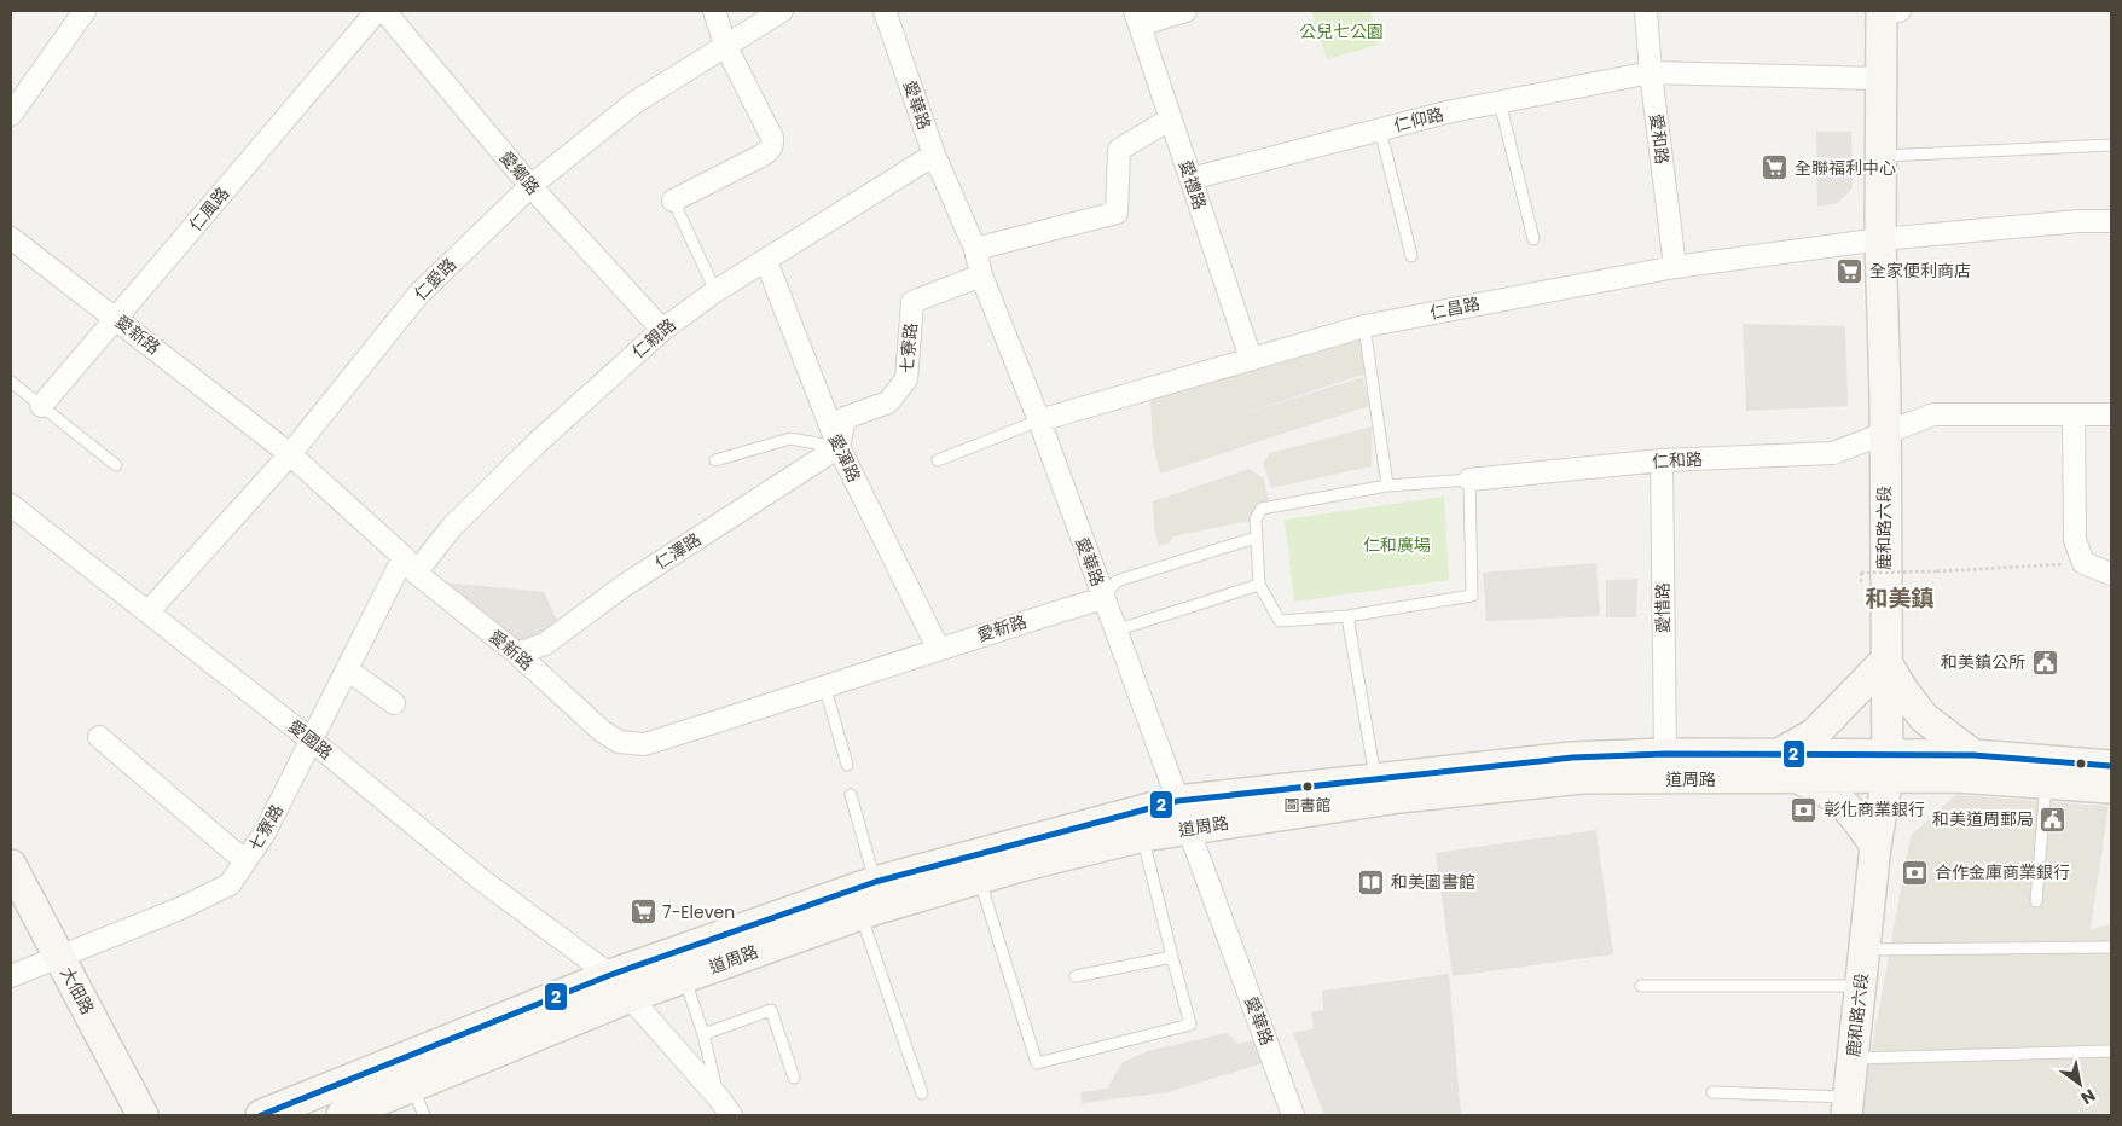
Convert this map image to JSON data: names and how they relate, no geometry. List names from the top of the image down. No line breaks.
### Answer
{"streets":{"main road":["鹿和路六段","道周路","大佃路"],"street":["愛華路","仁仰路","愛和路","愛鄉路","愛禮路","仁風路","仁愛路","仁昌路","愛新路","仁親路","七寮路","愛渾路","仁和路","仁澤路","愛惜路","愛國路"]},"crossings":[["愛華路","仁昌路"],["愛華路","愛新路"],["愛華路","仁親路"],["愛華路","七寮路"],["愛華路","道周路"],["仁仰路","愛和路"],["仁仰路","愛禮路"],["愛和路","仁昌路"],["愛鄉路","仁愛路"],["愛鄉路","仁親路"],["愛禮路","仁昌路"],["仁風路","愛新路"],["仁愛路","愛新路"],["仁愛路","愛國路"],["仁昌路","鹿和路六段"],["愛新路","仁親路"],["愛新路","七寮路"],["愛新路","愛渾路"],["愛新路","仁澤路"],["仁親路","七寮路"],["仁親路","愛渾路"],["七寮路","愛渾路"],["七寮路","仁澤路"],["七寮路","愛國路"],["七寮路","大佃路"],["愛渾路","仁澤路"],["仁和路","鹿和路六段"],["仁和路","愛惜路"],["鹿和路六段","道周路"],["愛惜路","道周路"],["愛國路","道周路"]],"districts":["和美鎮"],"parks":["公兒七公園","仁和廣場"],"places":{"supermarket":["全聯福利中心","全家便利商店","7-Eleven"],"public building":["和美鎮公所","和美道周郵局"],"other":["圖書館"],"bank":["彰化商業銀行","合作金庫商業銀行"],"library":["和美圖書館"]},"lines":["transit line 2"],"north":"bottom right"}
